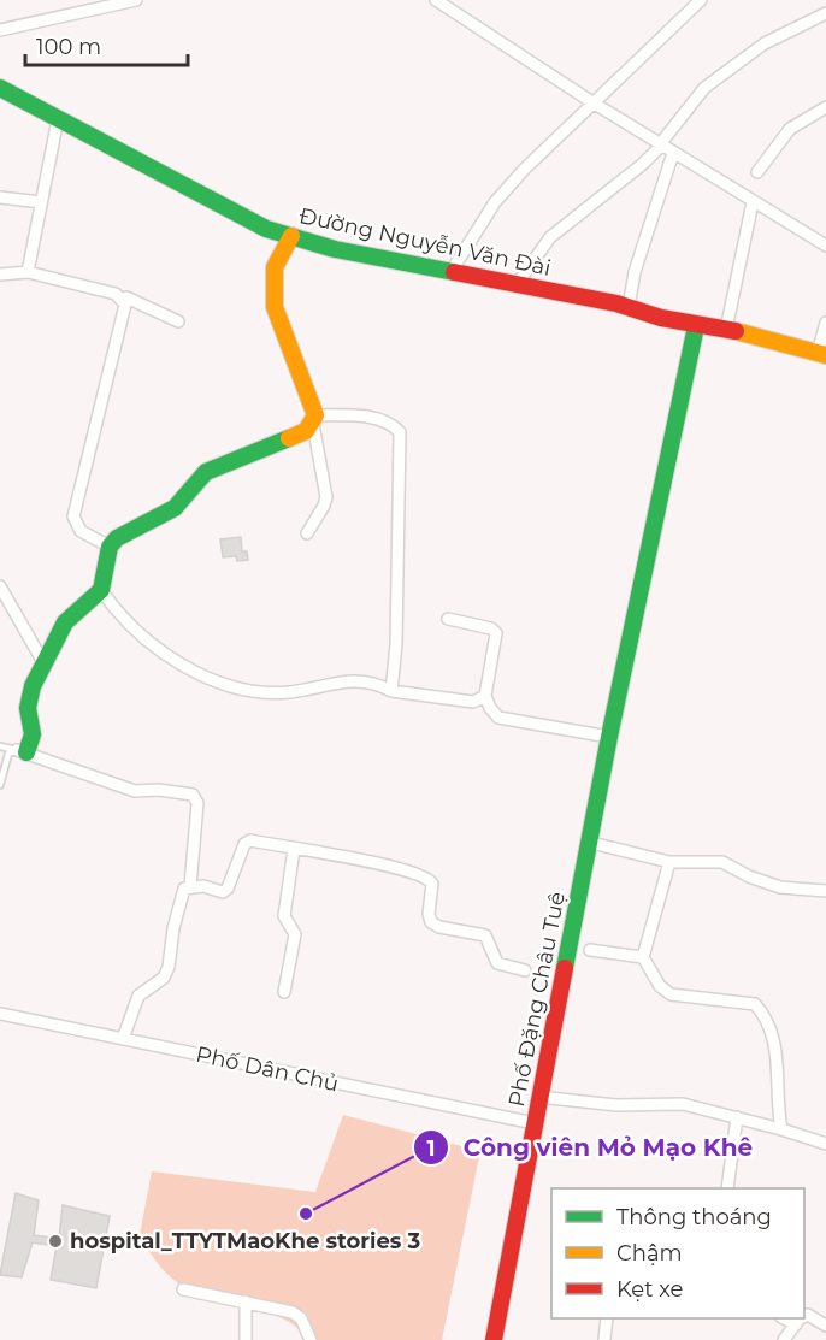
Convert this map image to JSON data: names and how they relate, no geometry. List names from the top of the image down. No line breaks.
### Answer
{"streets":{"street":["Đường Nguyễn Văn Đài","Phố Đặng Châu Tuệ","Phố Dân Chủ"]},"crossings":[["Phố Đặng Châu Tuệ","Phố Dân Chủ"]],"places":["Công viên Mỏ Mạo Khê","hospital_TTYTMaoKhe stories 3"],"legend":["Thông thoáng","Chậm","Kẹt xe"],"scale_bar":"100 m"}
